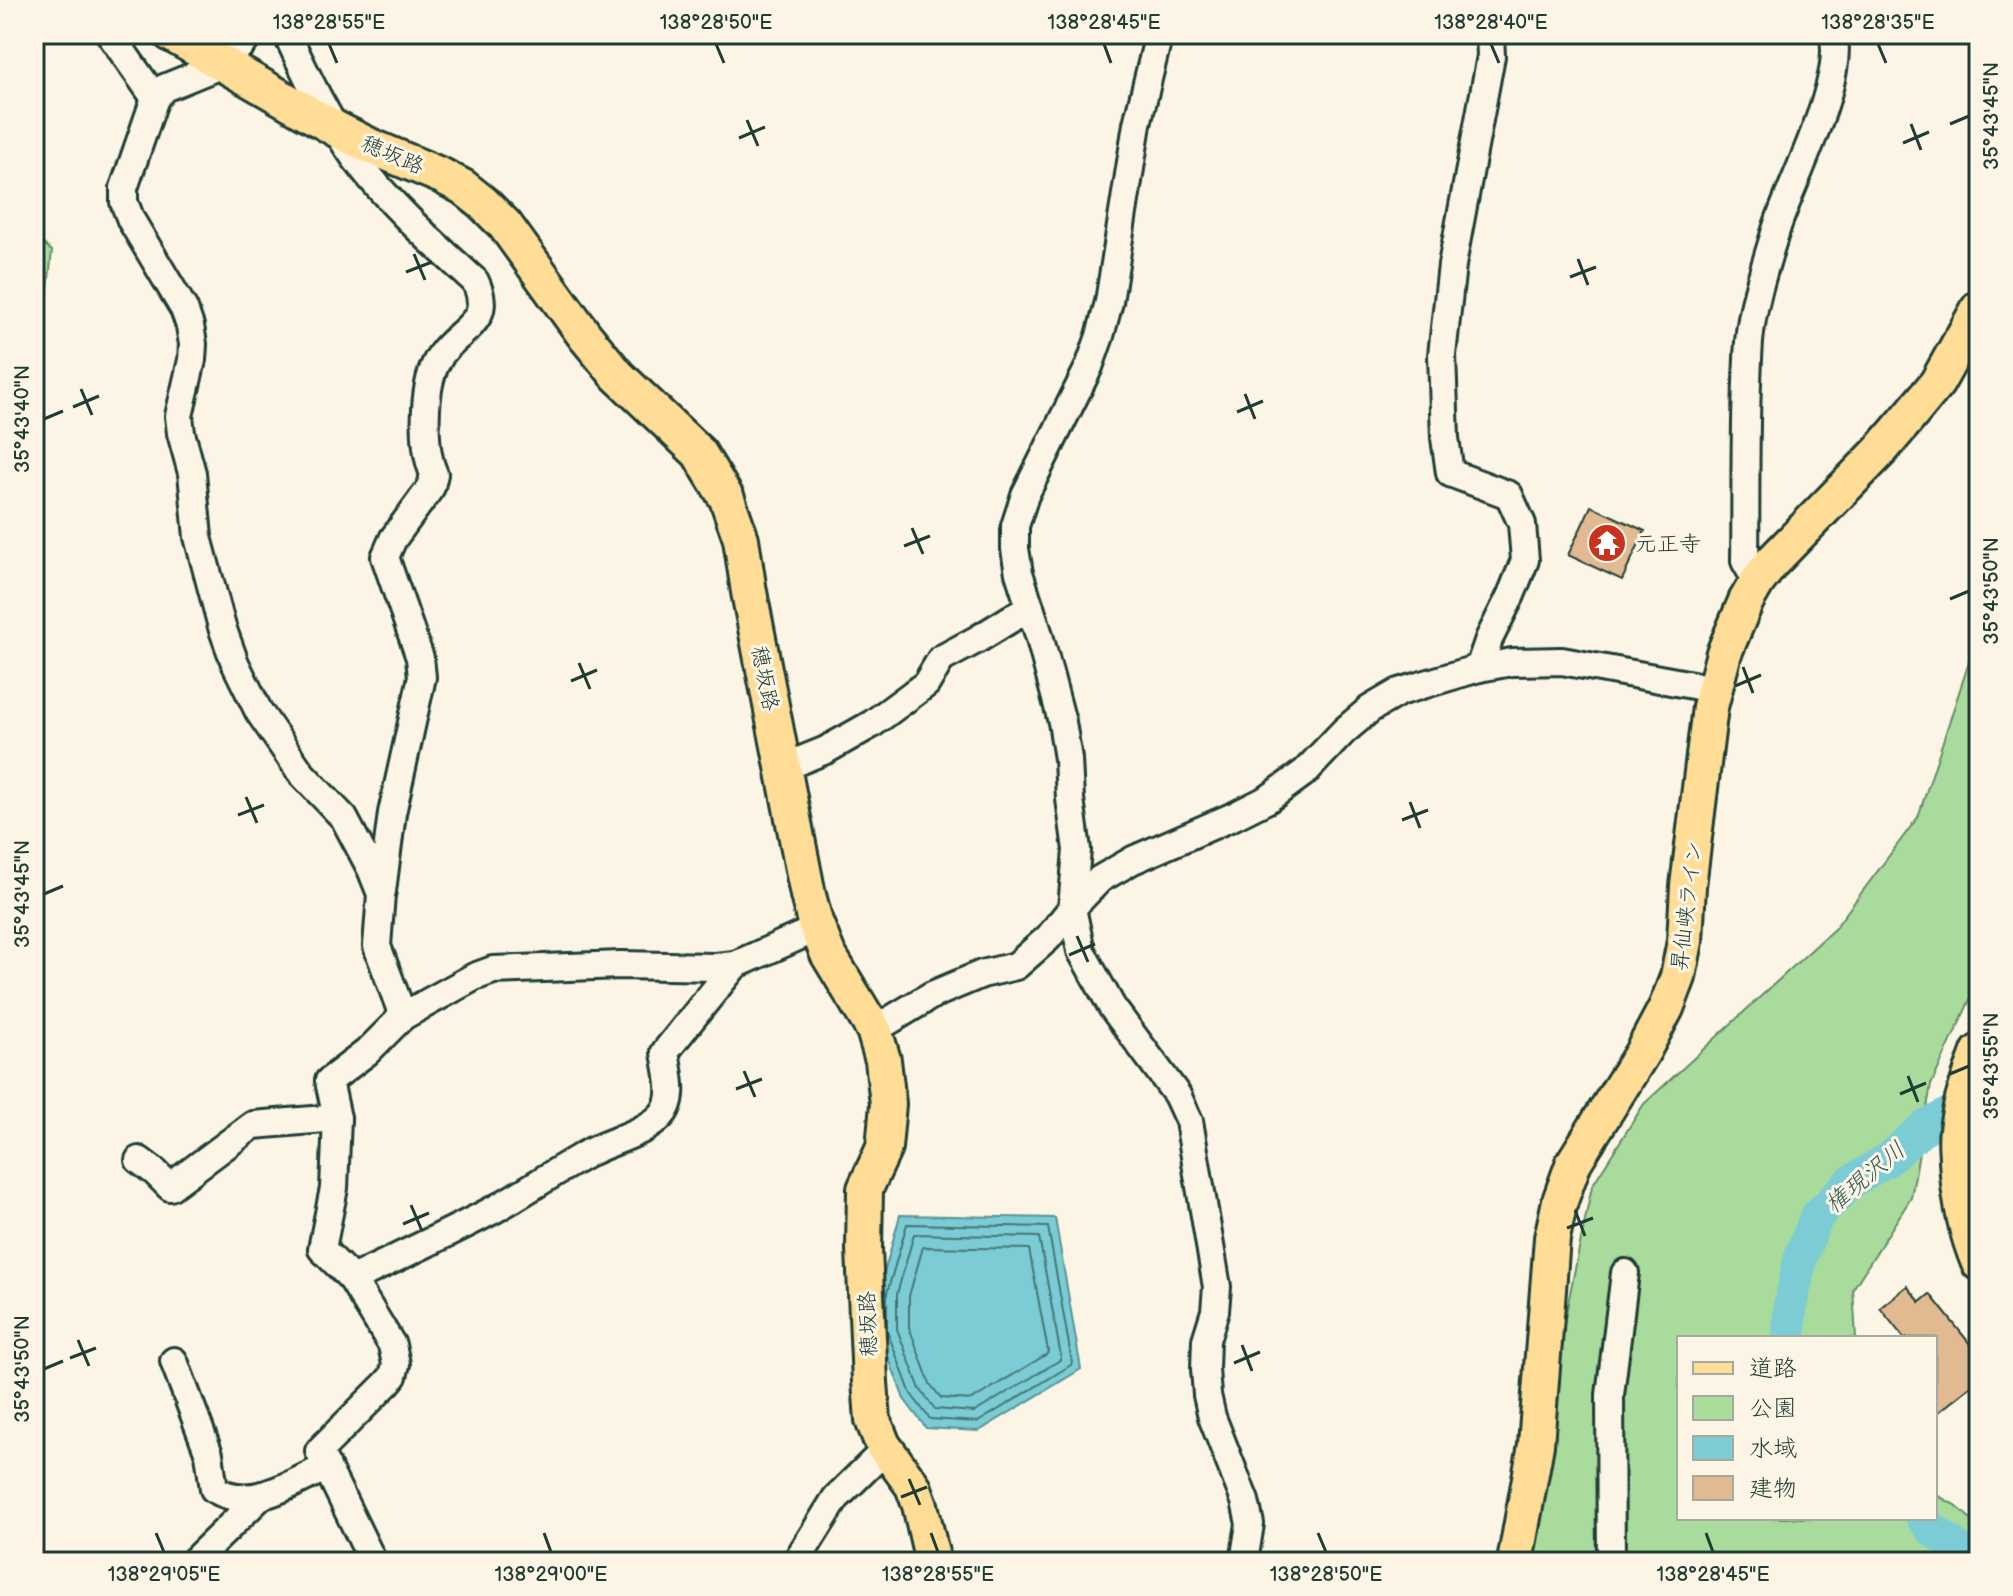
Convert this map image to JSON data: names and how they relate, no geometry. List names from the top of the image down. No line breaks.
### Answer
{"streets":{"main road":["穂坂路","昇仙峡ライン"]},"water":["権現沢川"],"places":{"temple":["元正寺"]},"legend":["道路","公園","水域","建物"],"coordinates":["138°28'55\"E","138°28'50\"E","138°28'45\"E","138°28'40\"E","138°28'35\"E","35°43'45\"N","35°43'40\"N","35°43'50\"N","35°43'55\"N","138°29'05\"E","138°29'00\"E"]}
